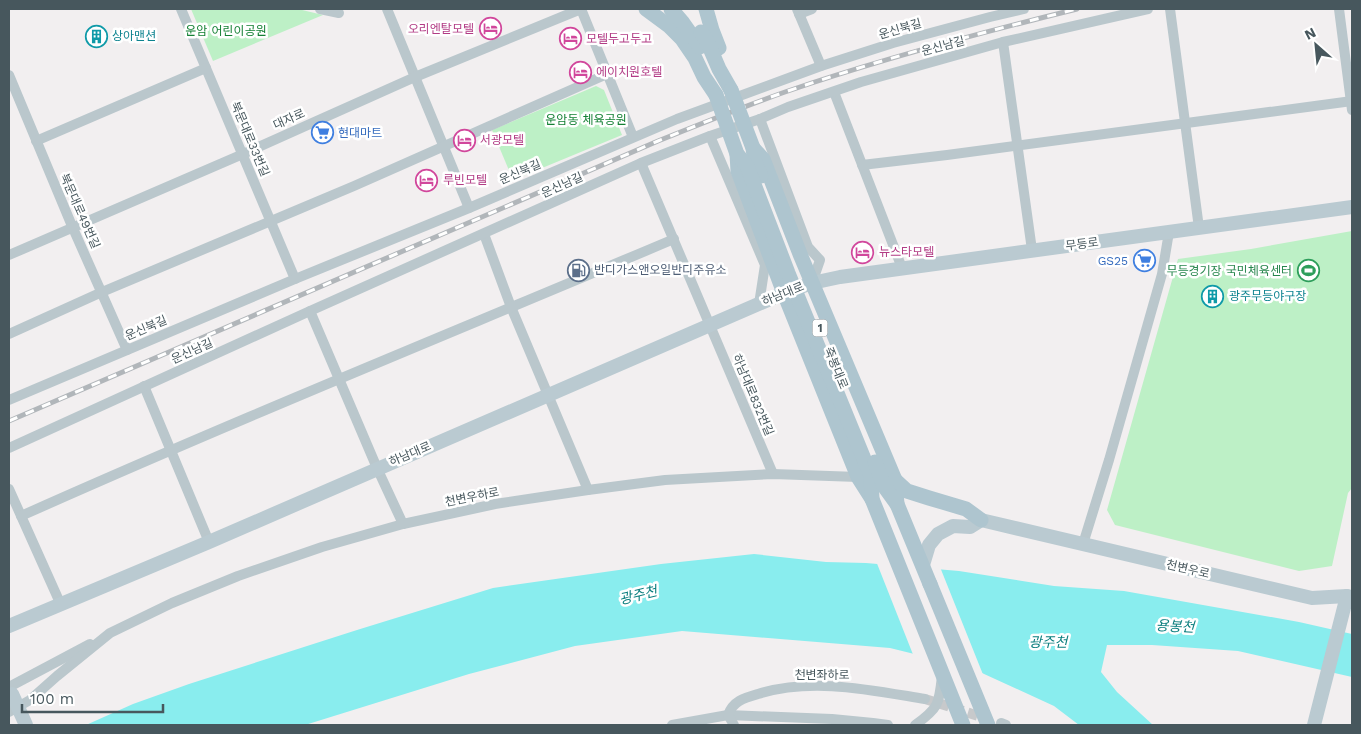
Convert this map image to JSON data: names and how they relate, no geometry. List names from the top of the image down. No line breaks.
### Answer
{"streets":{"main road":["1","죽봉대로"],"street":["운신북길","운신남길","대자로","북문대로33번길","북문대로49번길","무등로","하남대로","하남대로832번길","천변우하로","천변우로","천변좌하로"]},"crossings":[["운신북길","북문대로33번길"],["운신북길","북문대로49번길"],["운신남길","하남대로832번길"],["대자로","북문대로33번길"],["대자로","북문대로49번길"],["무등로","하남대로"],["하남대로","하남대로832번길"],["1","죽봉대로"],["죽봉대로","천변우로"],["하남대로832번길","천변우하로"]],"water":["광주천","용봉천"],"parks":["운암 어린이공원","운암동 체육공원"],"places":{"hotel":["오리엔탈모텔","모텔두고두고","에이치원호텔","서광모텔","루빈모텔","뉴스타모텔"],"building":["상아맨션","광주무등야구장"],"supermarket":["현대마트","GS25"],"fuel station":["반디가스앤오일반디주유소"],"sports":["무등경기장 국민체육센터"]},"scale_bar":"100 m","north":"top left"}
